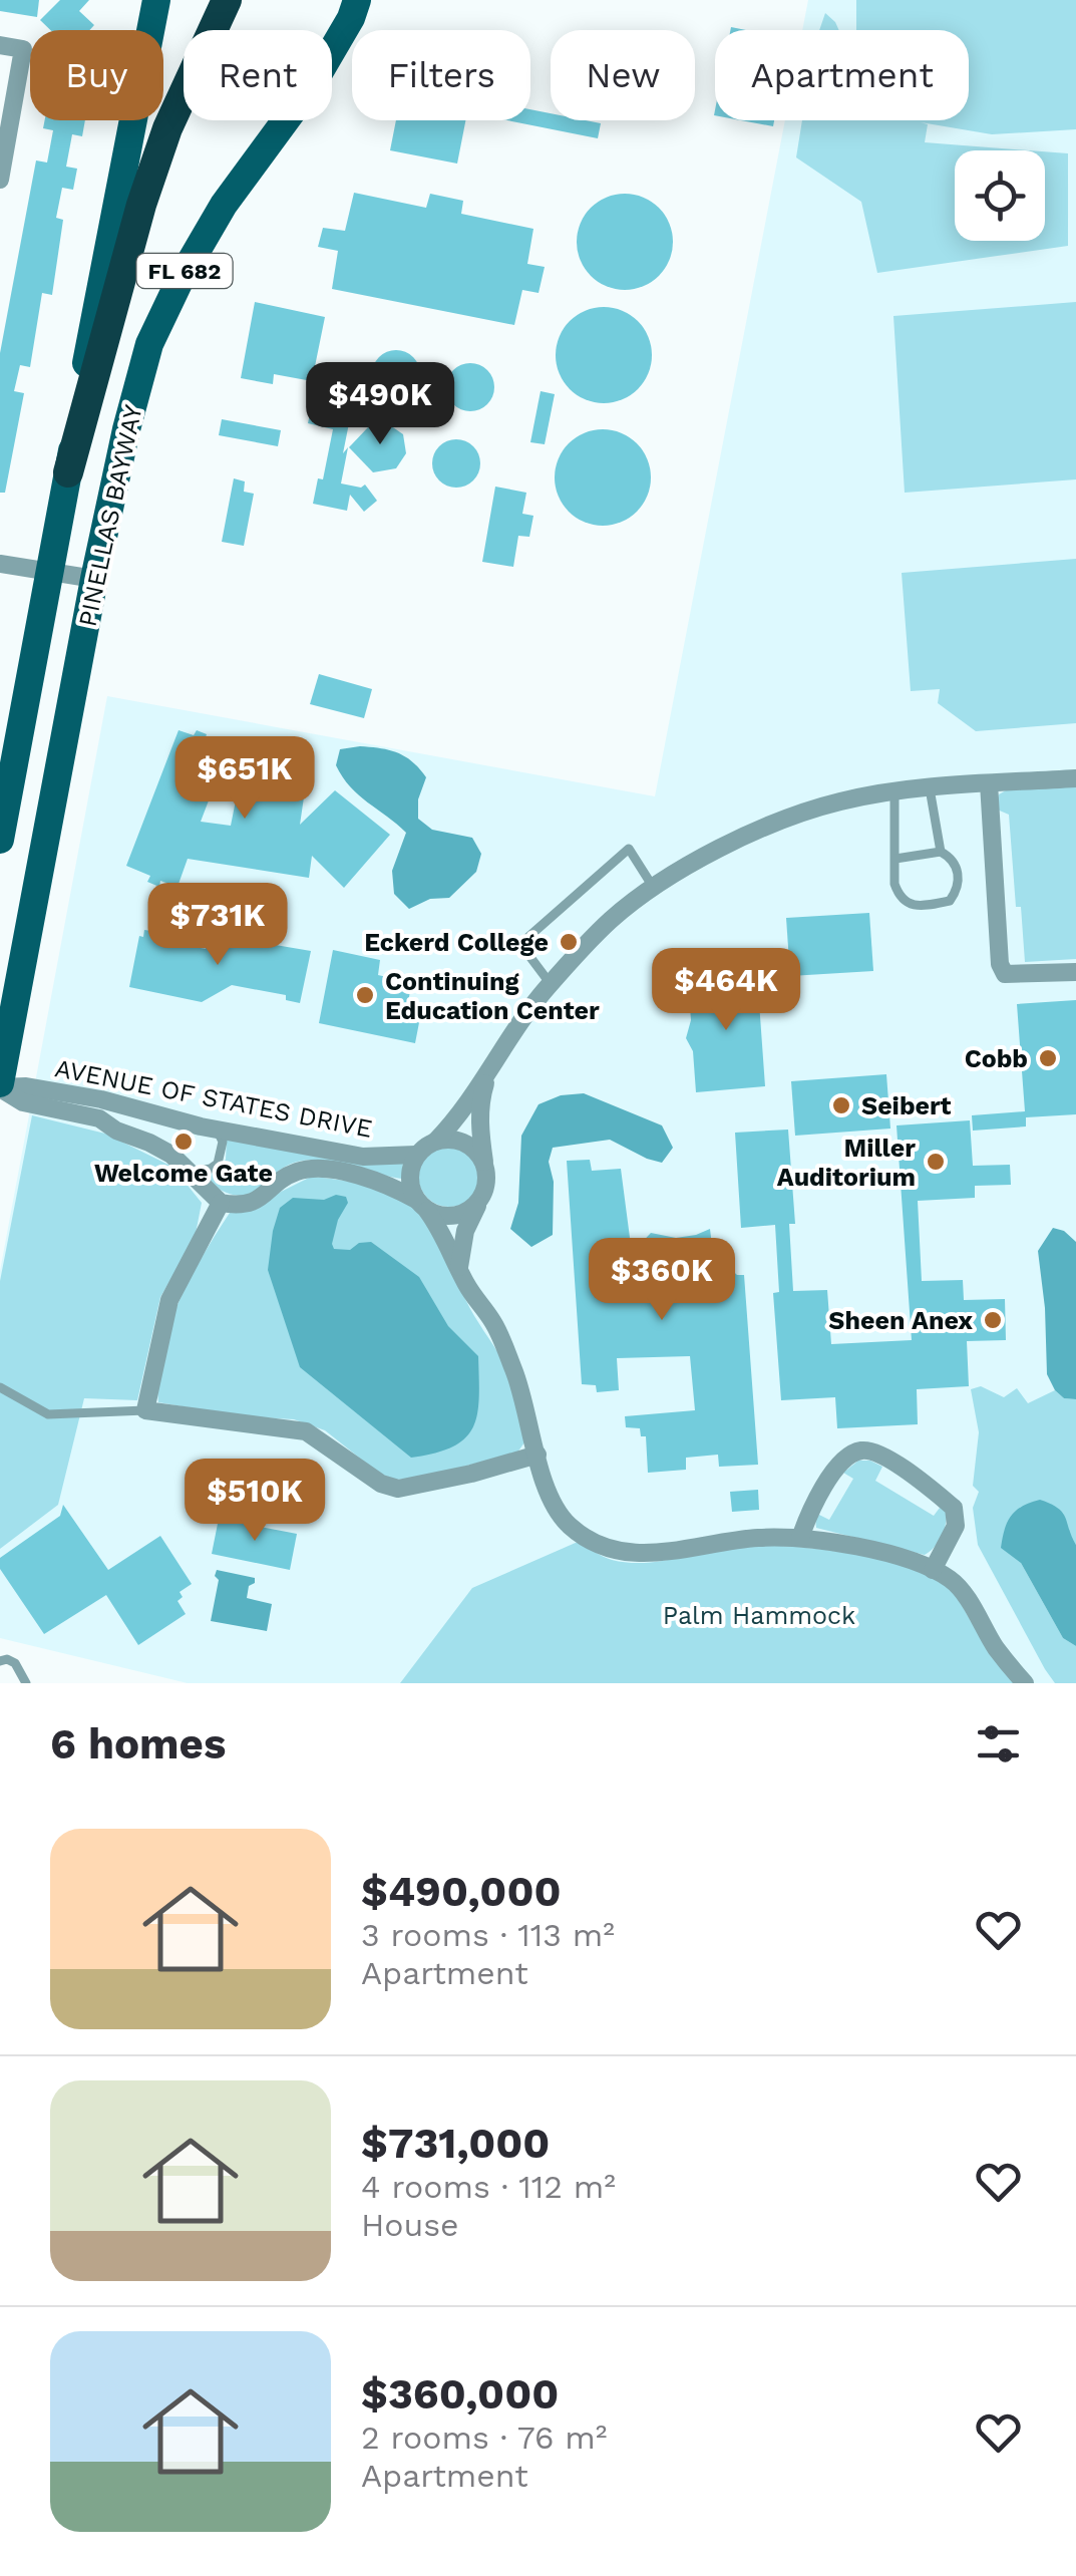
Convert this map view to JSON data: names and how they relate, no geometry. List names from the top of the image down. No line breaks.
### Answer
{"streets":{"main road":["FL 682","PINELLAS BAYWAY"],"street":["AVENUE OF STATES DRIVE"]},"crossings":[["PINELLAS BAYWAY","AVENUE OF STATES DRIVE"]],"parks":["Palm Hammock"],"places":["Eckerd College","Continuing Education Center","Cobb","Seibert","Welcome Gate","Miller Auditorium","Sheen Anex"],"page":{"chip":["Buy","Rent","Filters","New","Apartment"],"price":["$490K","$651K","$731K","$464K","$360K","$510K"],"heading":"6 homes","list":[{"name":"$490,000","note":"3 rooms · 113 m² · Apartment"},{"name":"$731,000","note":"4 rooms · 112 m² · House"},{"name":"$360,000","note":"2 rooms · 76 m² · Apartment"}]}}
